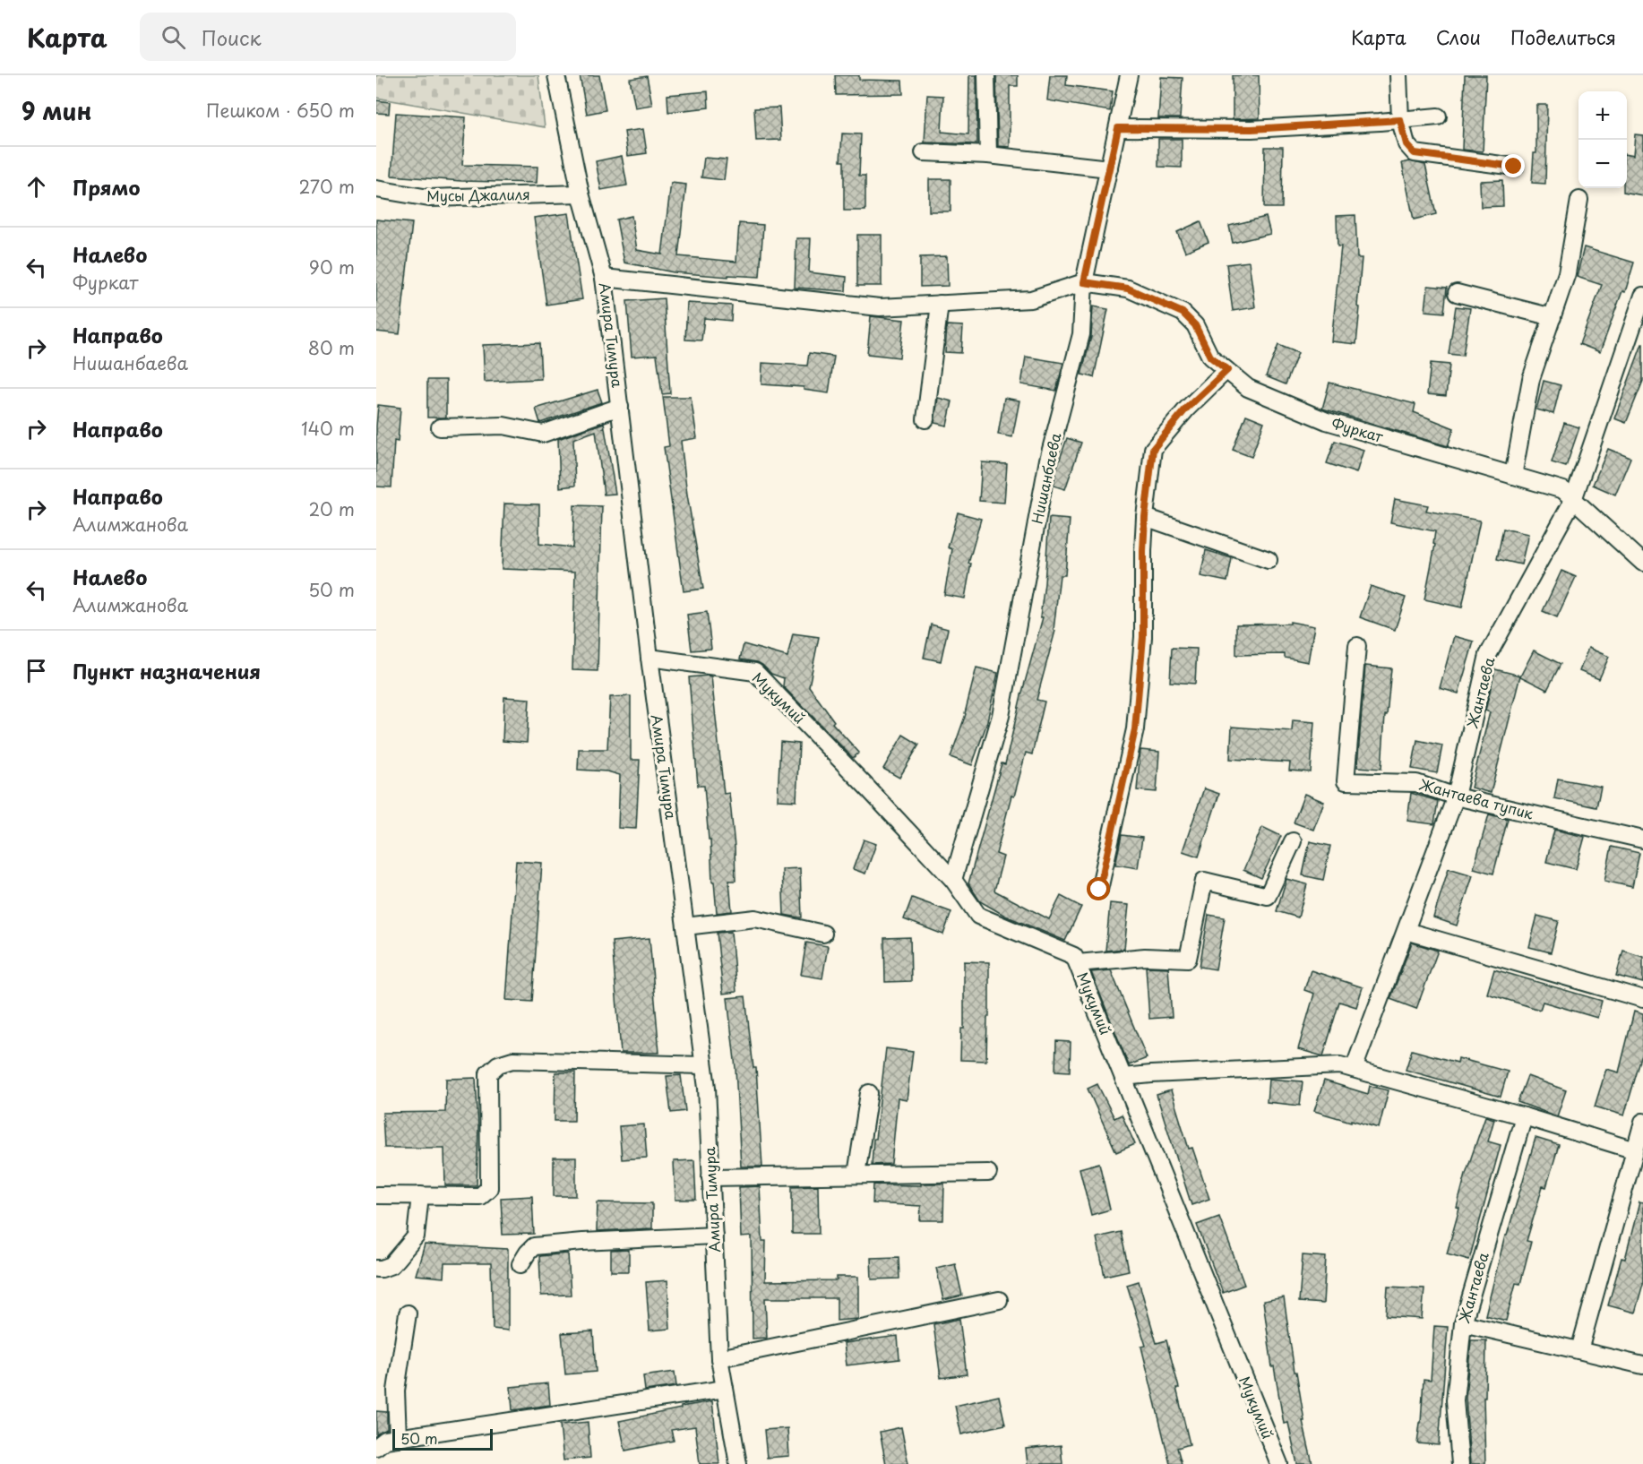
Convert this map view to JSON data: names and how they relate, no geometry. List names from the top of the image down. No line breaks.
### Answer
{"streets":{"street":["Мусы Джалиля","Амира Тимура","Фуркат","Нишанбаева","Жантаева","Мукумий","Жантаева тупик"]},"crossings":[["Мусы Джалиля","Амира Тимура"],["Амира Тимура","Мукумий"],["Фуркат","Нишанбаева"],["Фуркат","Жантаева"],["Нишанбаева","Мукумий"],["Жантаева","Жантаева тупик"]],"scale_bar":"50 m","page":{"header":"Карта","search":"Поиск","nav":["Карта","Слои","Поделиться"],"heading":["9 мин","Пешком · 650 m"],"map_buttons":["+","−"],"list":[["Прямо","270 m"],["Налево","Фуркат","90 m"],["Направо","Нишанбаева","80 m"],["Направо","140 m"],["Направо","Алимжанова","20 m"],["Налево","Алимжанова","50 m"],"Пункт назначения"],"scale":"50 m"}}
